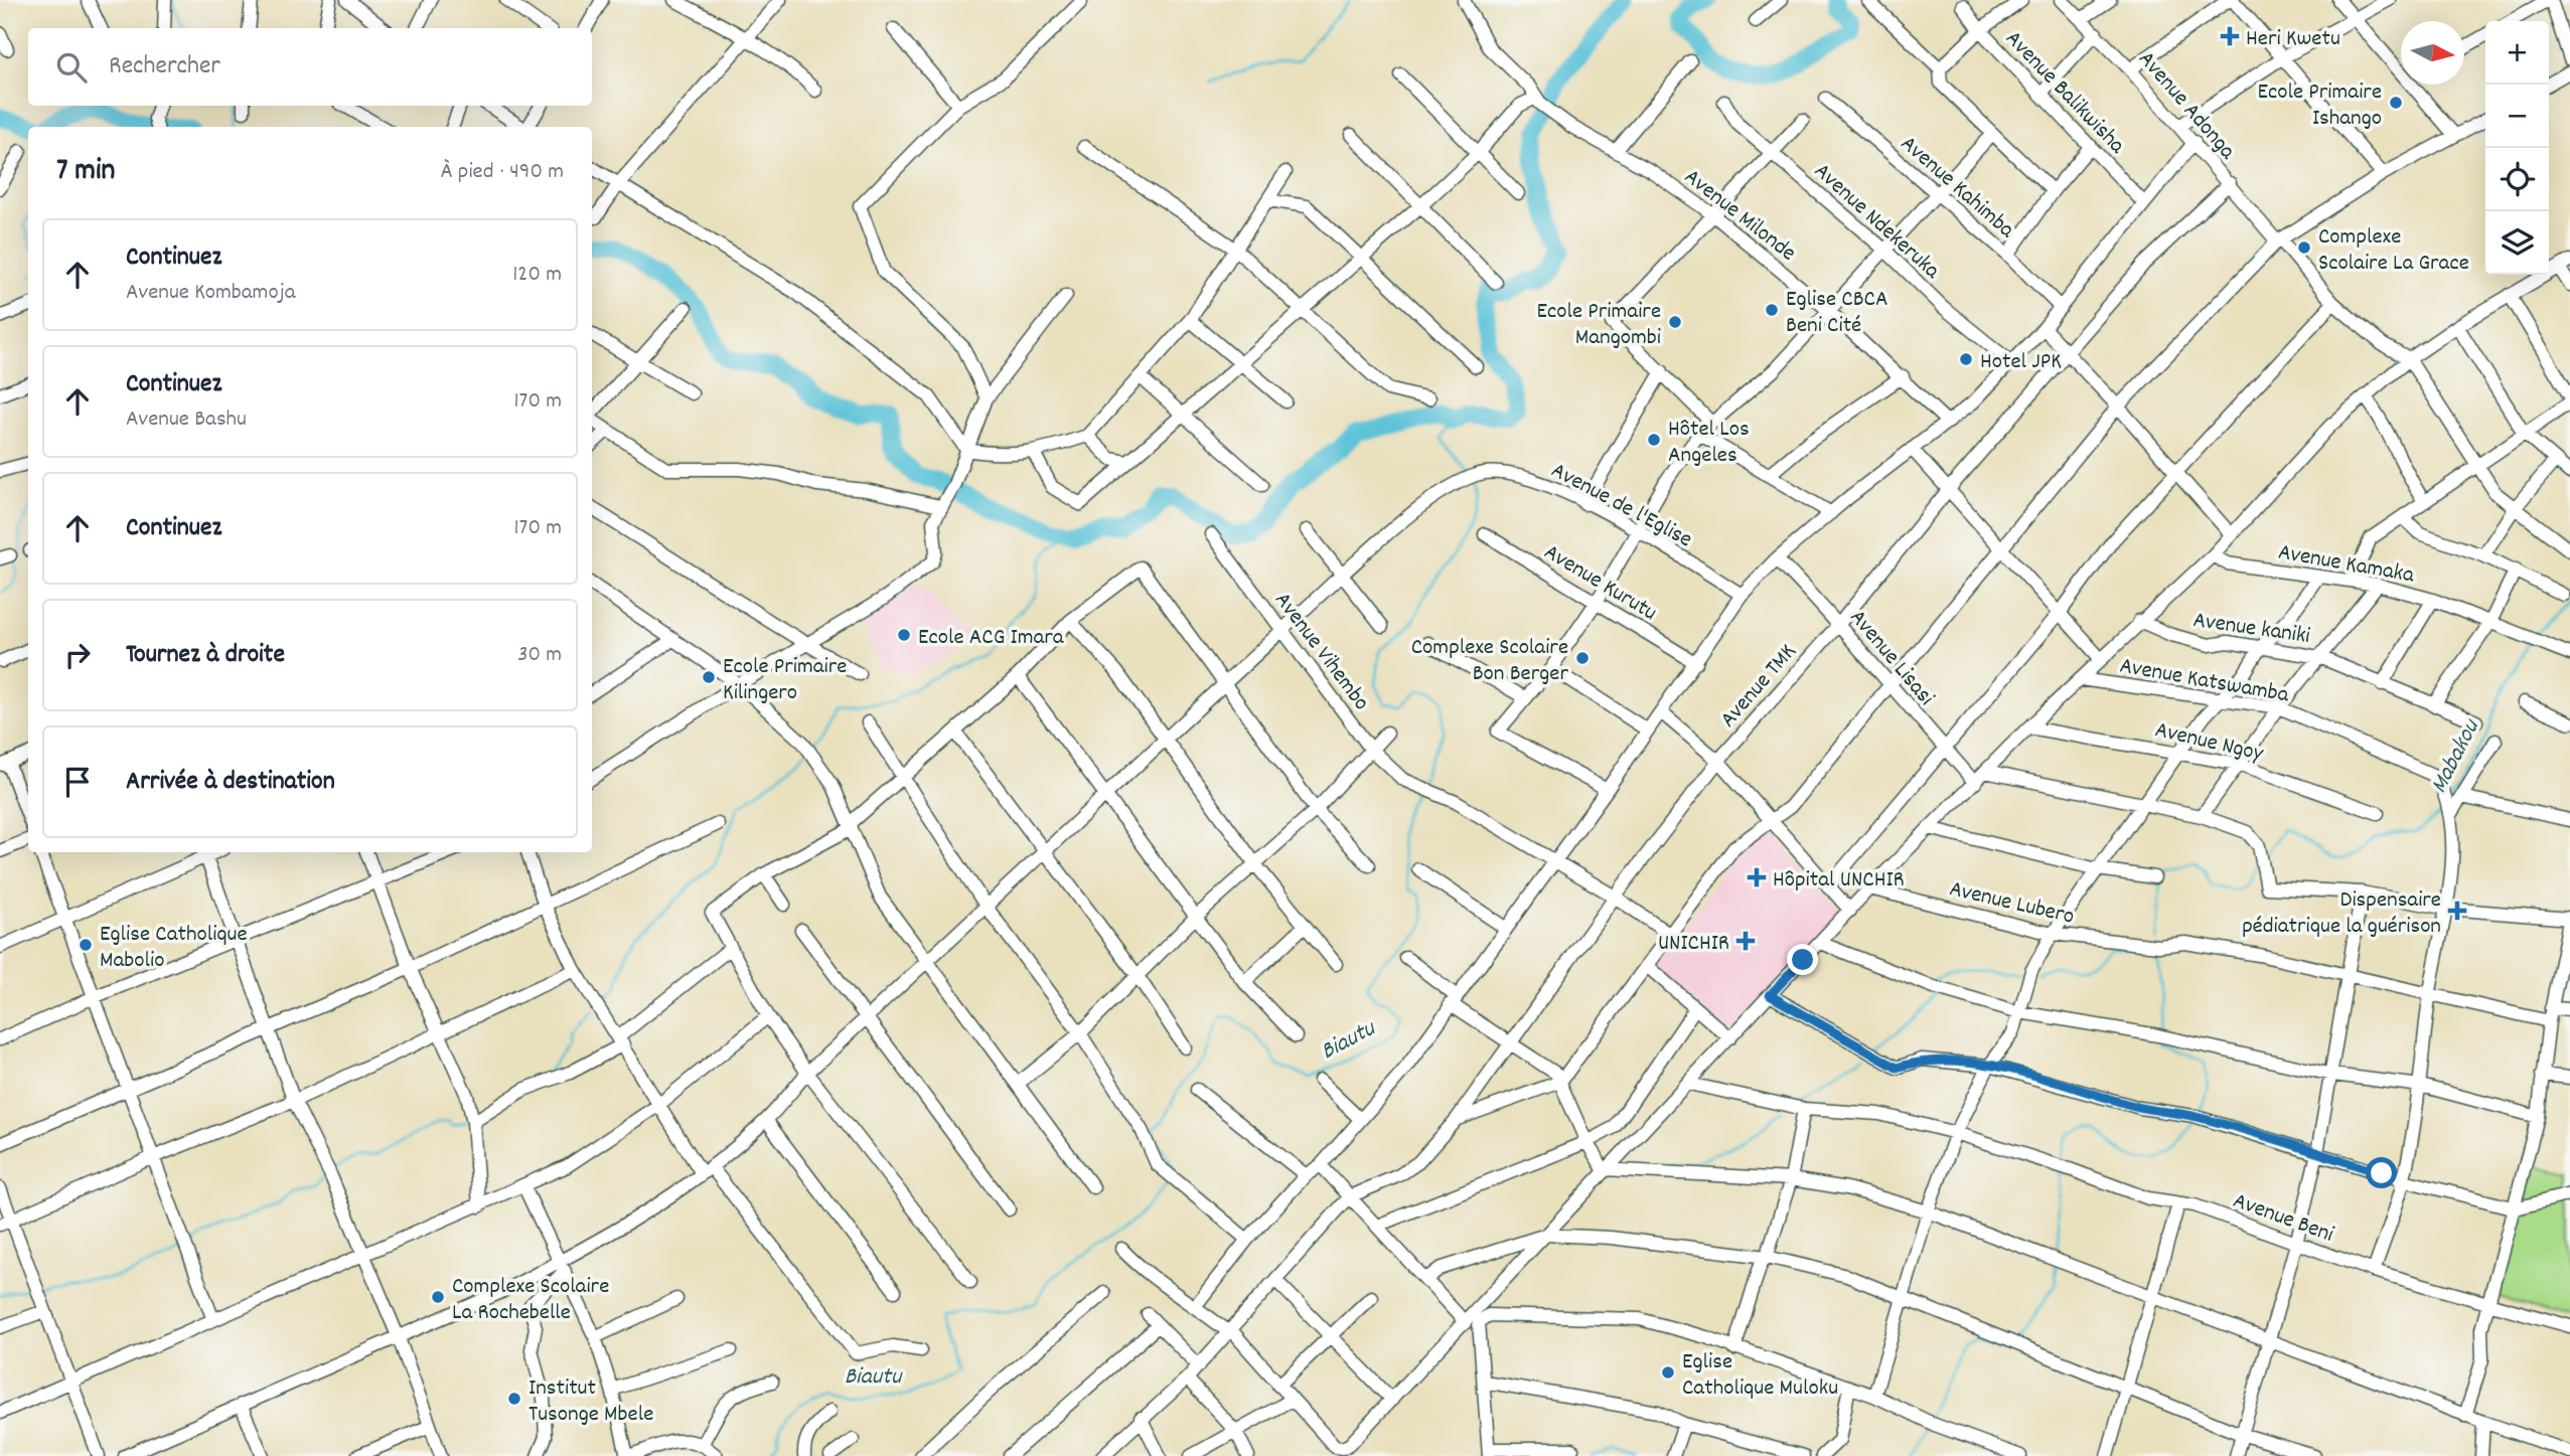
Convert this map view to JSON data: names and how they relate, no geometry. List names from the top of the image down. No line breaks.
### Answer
{"streets":{"street":["Avenue Balikwisha","Avenue Adonga","Avenue Kahimba","Avenue Milonde","Avenue Ndekeruka","Avenue de l'Eglise","Avenue Kamaka","Avenue Kurutu","Avenue kaniki","Avenue Vihembo","Avenue Lisasi","Avenue Katswamba","Avenue TMK","Avenue Ngoy","Avenue Lubero","Avenue Beni"]},"crossings":[["Avenue Adonga","Avenue TMK"],["Avenue Vihembo","Avenue TMK"],["Avenue Lisasi","Avenue TMK"]],"water":["Mabakou","Biautu"],"places":{"health":["Heri Kwetu","Hôpital UNCHIR","Dispensaire pédiatrique la guérison","UNICHIR"],"other":["Ecole Primaire Ishango","Complexe Scolaire La Grace","Eglise CBCA Beni Cité","Ecole Primaire Mangombi","Hotel JPK","Hôtel Los Angeles","Ecole ACG Imara","Complexe Scolaire Bon Berger","Ecole Primaire Kilingero","Eglise Catholique Mabolio","Complexe Scolaire La Rochebelle","Eglise Catholique Muloku","Institut Tusonge Mbele"]},"north":"right","page":{"map_buttons":["+","−"],"search":"Rechercher","heading":["7 min","À pied · 490 m"],"list":[["Continuez","Avenue Kombamoja","120 m"],["Continuez","Avenue Bashu","170 m"],["Continuez","170 m"],["Tournez à droite","30 m"],"Arrivée à destination"]}}
